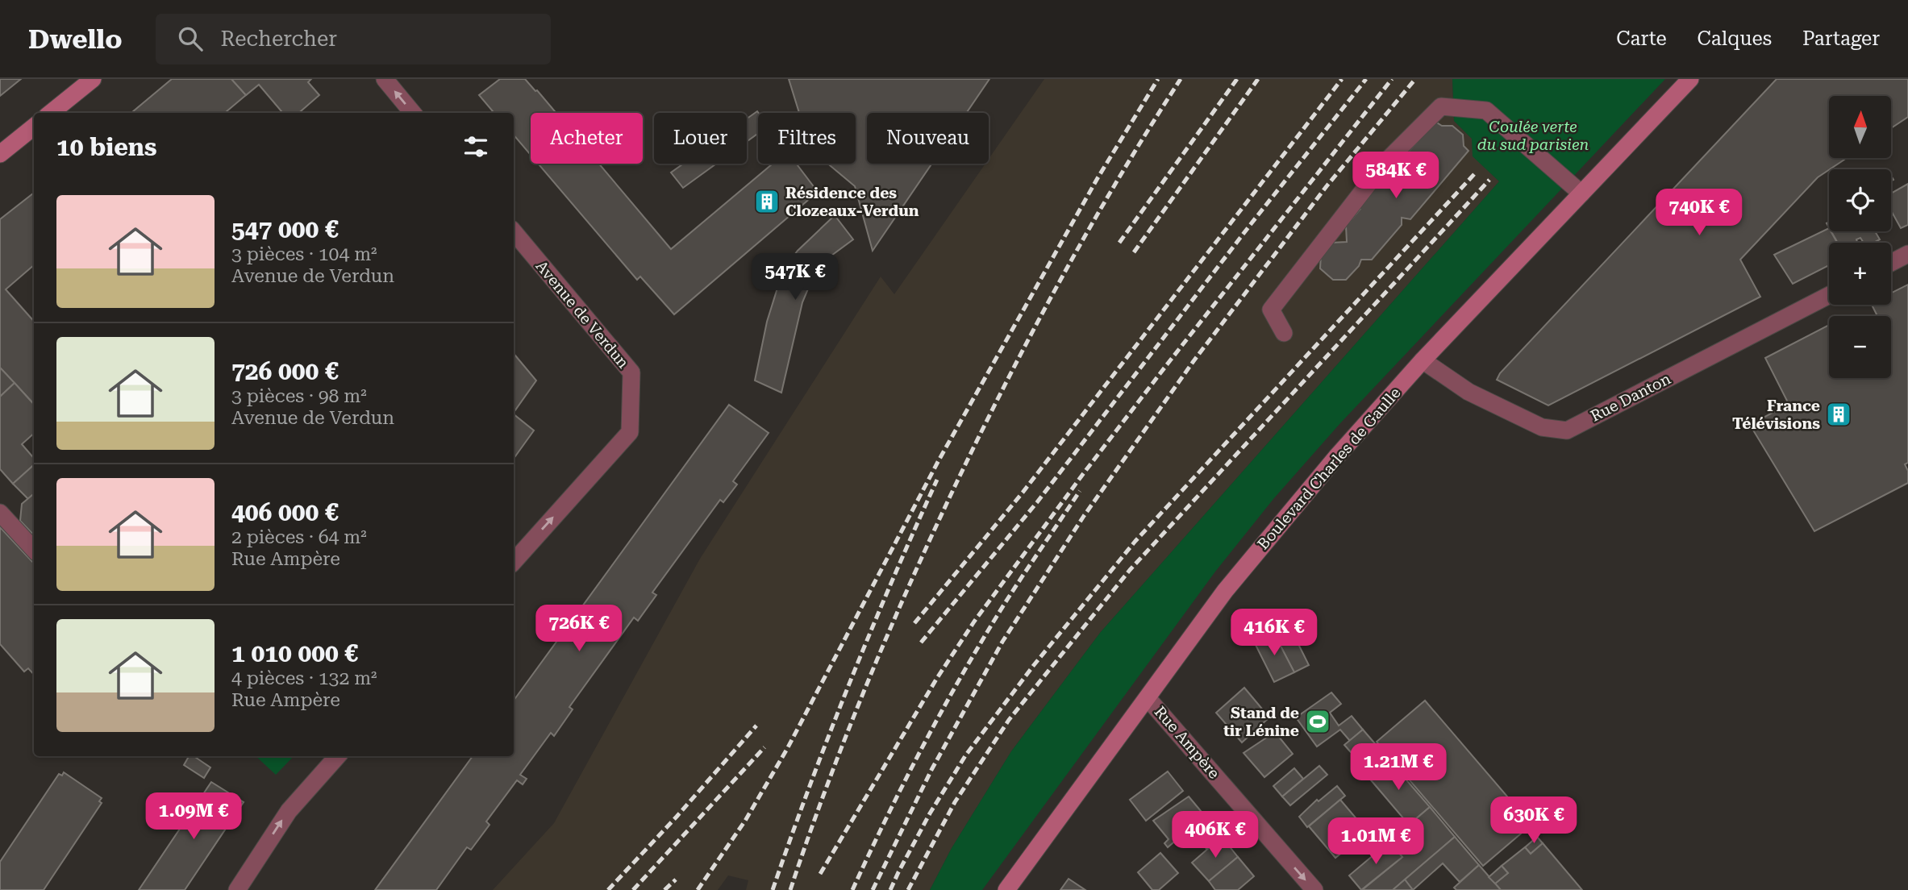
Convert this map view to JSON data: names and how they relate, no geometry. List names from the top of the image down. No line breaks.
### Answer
{"streets":{"main road":["Boulevard Charles de Gaulle"],"street":["Avenue de Verdun","Rue Danton","Rue Ampère"]},"crossings":[["Rue Danton","Boulevard Charles de Gaulle"],["Boulevard Charles de Gaulle","Rue Ampère"]],"one_way":["Rue Ampère"],"parks":["Coulée verte du sud parisien"],"places":{"building":["Résidence des Clozeaux-Verdun","France Télévisions"],"sports":["Stand de tir Lénine"]},"north":"top","page":{"header":"Dwello","search":"Rechercher","nav":["Carte","Calques","Partager"],"map_buttons":["+","−"],"chip":["Acheter","Louer","Filtres","Nouveau"],"heading":"10 biens","price":["584K €","740K €","547K €","726K €","416K €","1.21M €","1.09M €","630K €","406K €","1.01M €"],"list":[{"name":"547 000 €","note":"3 pièces · 104 m² · Avenue de Verdun"},{"name":"726 000 €","note":"3 pièces · 98 m² · Avenue de Verdun"},{"name":"406 000 €","note":"2 pièces · 64 m² · Rue Ampère"},{"name":"1 010 000 €","note":"4 pièces · 132 m² · Rue Ampère"}]}}
